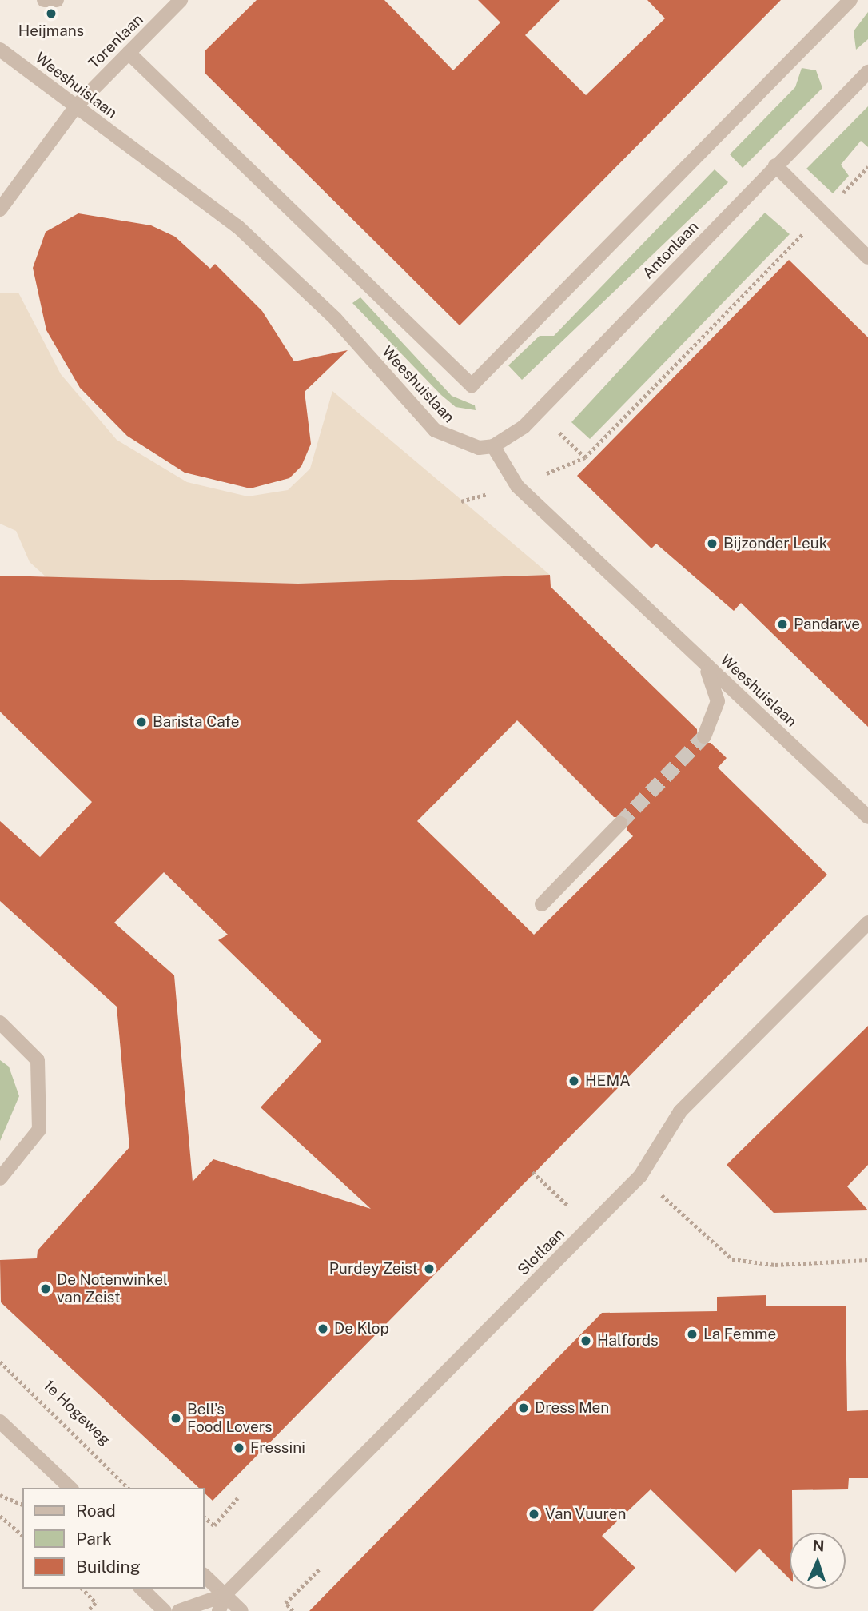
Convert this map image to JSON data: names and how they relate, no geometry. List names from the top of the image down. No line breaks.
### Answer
{"streets":{"street":["Torenlaan","Weeshuislaan","Antonlaan","Slotlaan"],"path":["1e Hogeweg"]},"crossings":[["Torenlaan","Weeshuislaan"],["Weeshuislaan","Antonlaan"]],"places":["Heijmans","Bijzonder Leuk","Pandarve","Barista Cafe","HEMA","Purdey Zeist","De Notenwinkel van Zeist","De Klop","La Femme","Halfords","Dress Men","Bell's Food Lovers","Fressini","Van Vuuren"],"legend":["Road","Park","Building"],"north":"top"}
